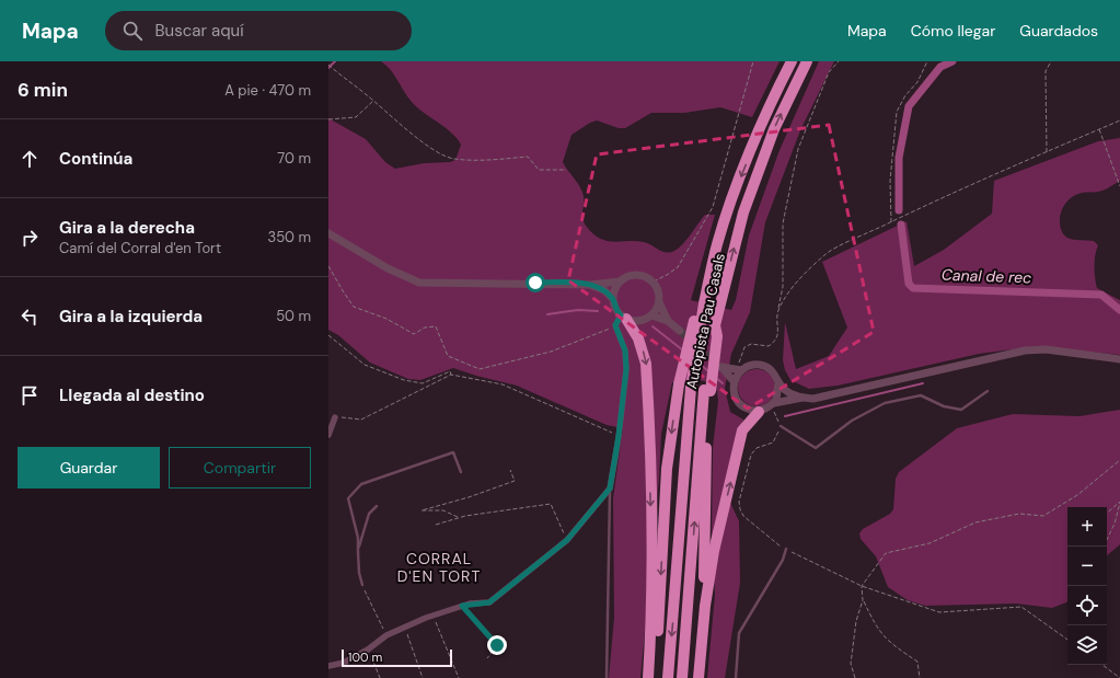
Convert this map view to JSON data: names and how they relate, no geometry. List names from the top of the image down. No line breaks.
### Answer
{"streets":{"highway":["Autopista Pau Casals"]},"districts":["CORRAL D'EN TORT"],"water":["Canal de rec"],"scale_bar":"100 m","page":{"header":"Mapa","search":"Buscar aquí","nav":["Mapa","Cómo llegar","Guardados"],"heading":["6 min","A pie · 470 m"],"list":[["Continúa","70 m"],["Gira a la derecha","Camí del Corral d'en Tort","350 m"],["Gira a la izquierda","50 m"],"Llegada al destino"],"buttons":["Guardar","Compartir"],"map_buttons":["+","−"],"scale":"100 m"}}
